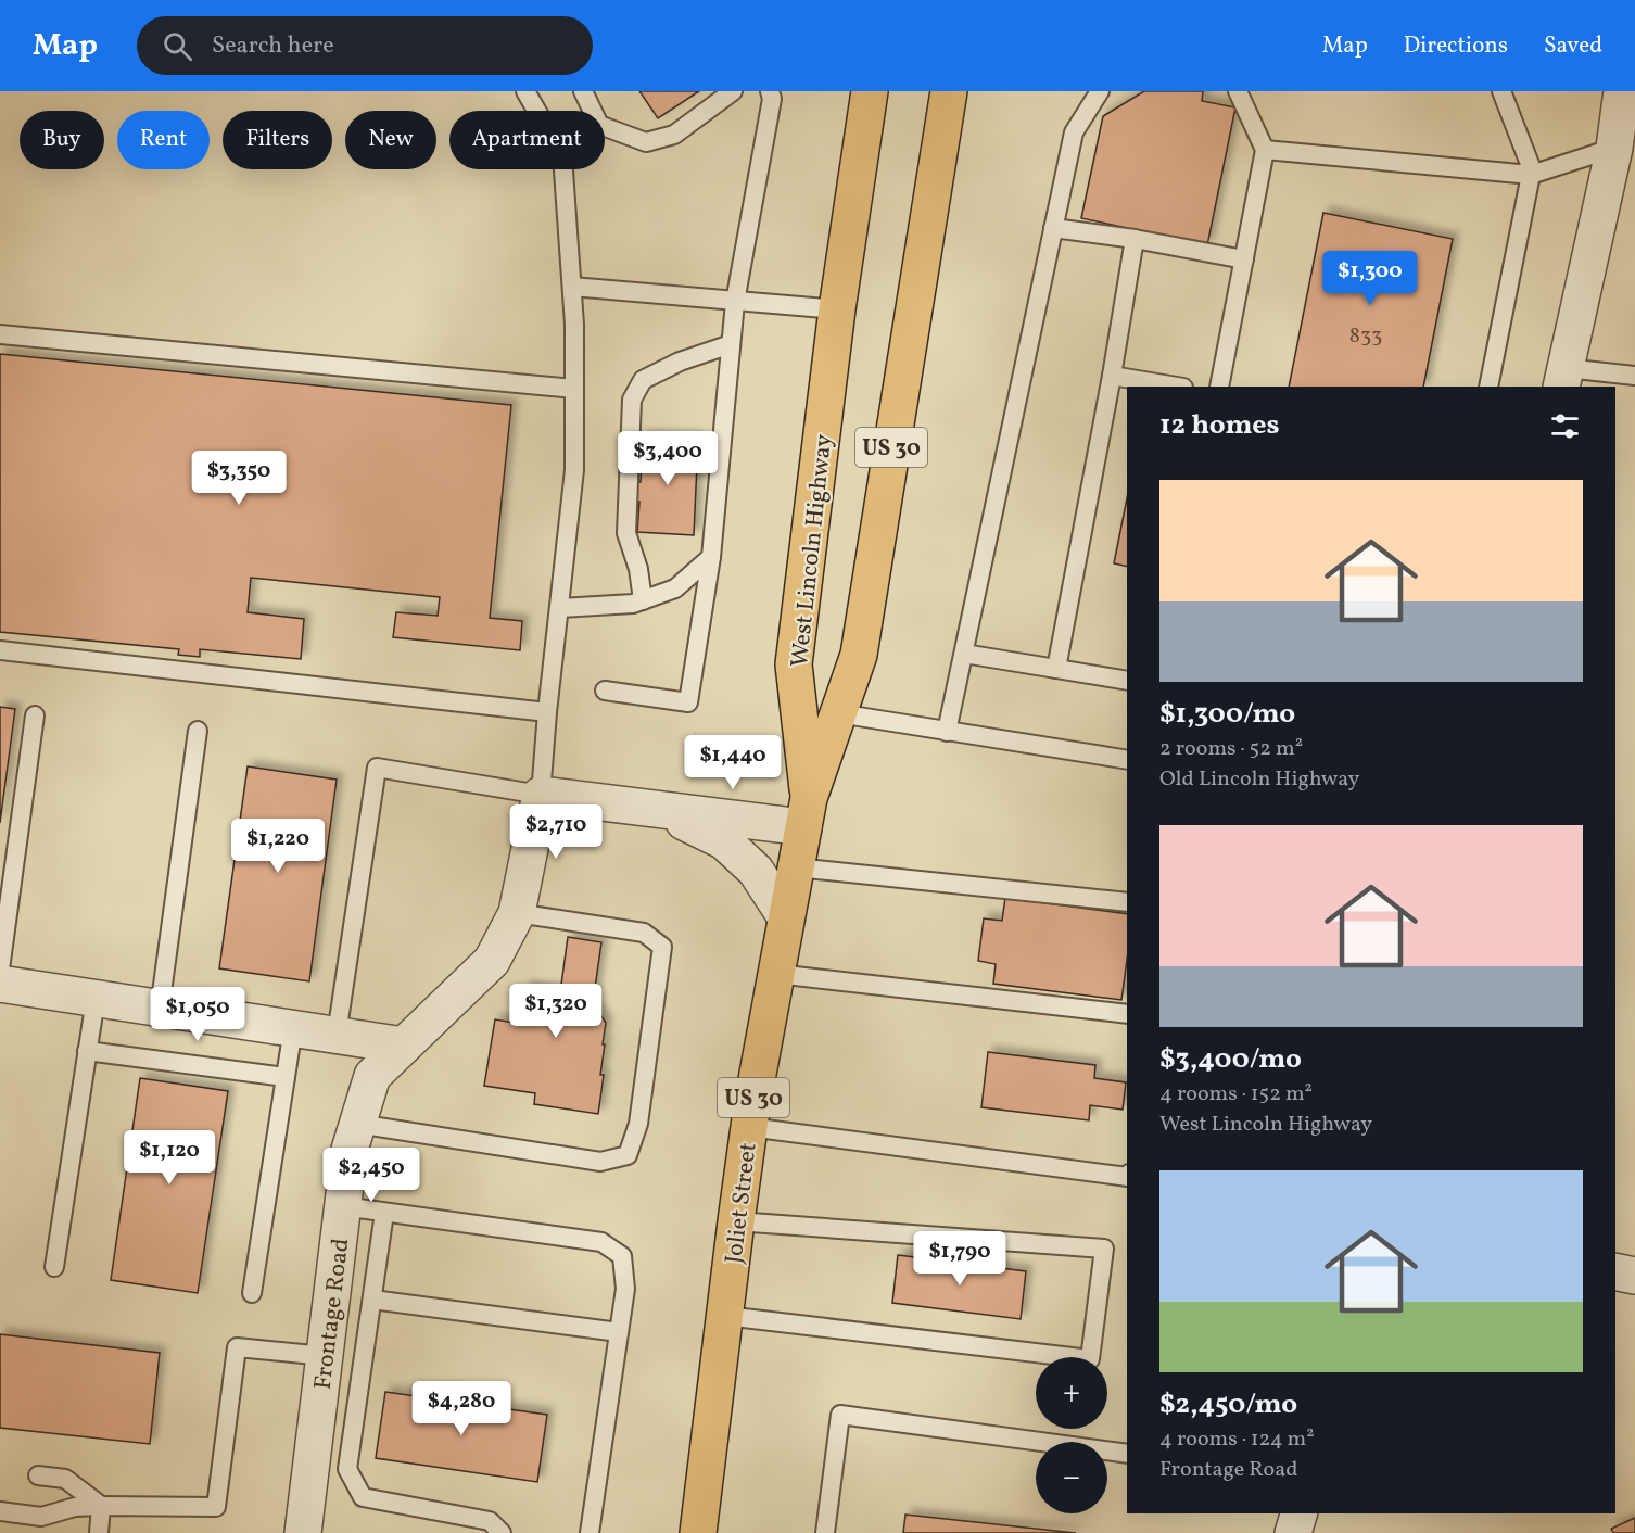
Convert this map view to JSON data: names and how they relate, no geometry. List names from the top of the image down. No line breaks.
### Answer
{"streets":{"main road":["US 30","West Lincoln Highway","Joliet Street"],"street":["Frontage Road"]},"crossings":[["US 30","West Lincoln Highway"],["US 30","Joliet Street"],["West Lincoln Highway","Joliet Street"]],"house_numbers":["833"],"page":{"header":"Map","search":"Search here","nav":["Map","Directions","Saved"],"chip":["Buy","Rent","Filters","New","Apartment"],"price":["$1,300","$3,400","$3,350","$1,440","$2,710","$1,220","$1,320","$1,050","$1,120","$2,450","$1,790","$4,280"],"heading":"12 homes","list":[{"name":"$1,300/mo","note":"2 rooms · 52 m² · Old Lincoln Highway"},{"name":"$3,400/mo","note":"4 rooms · 152 m² · West Lincoln Highway"},{"name":"$2,450/mo","note":"4 rooms · 124 m² · Frontage Road"}],"map_buttons":["+","−"]}}
